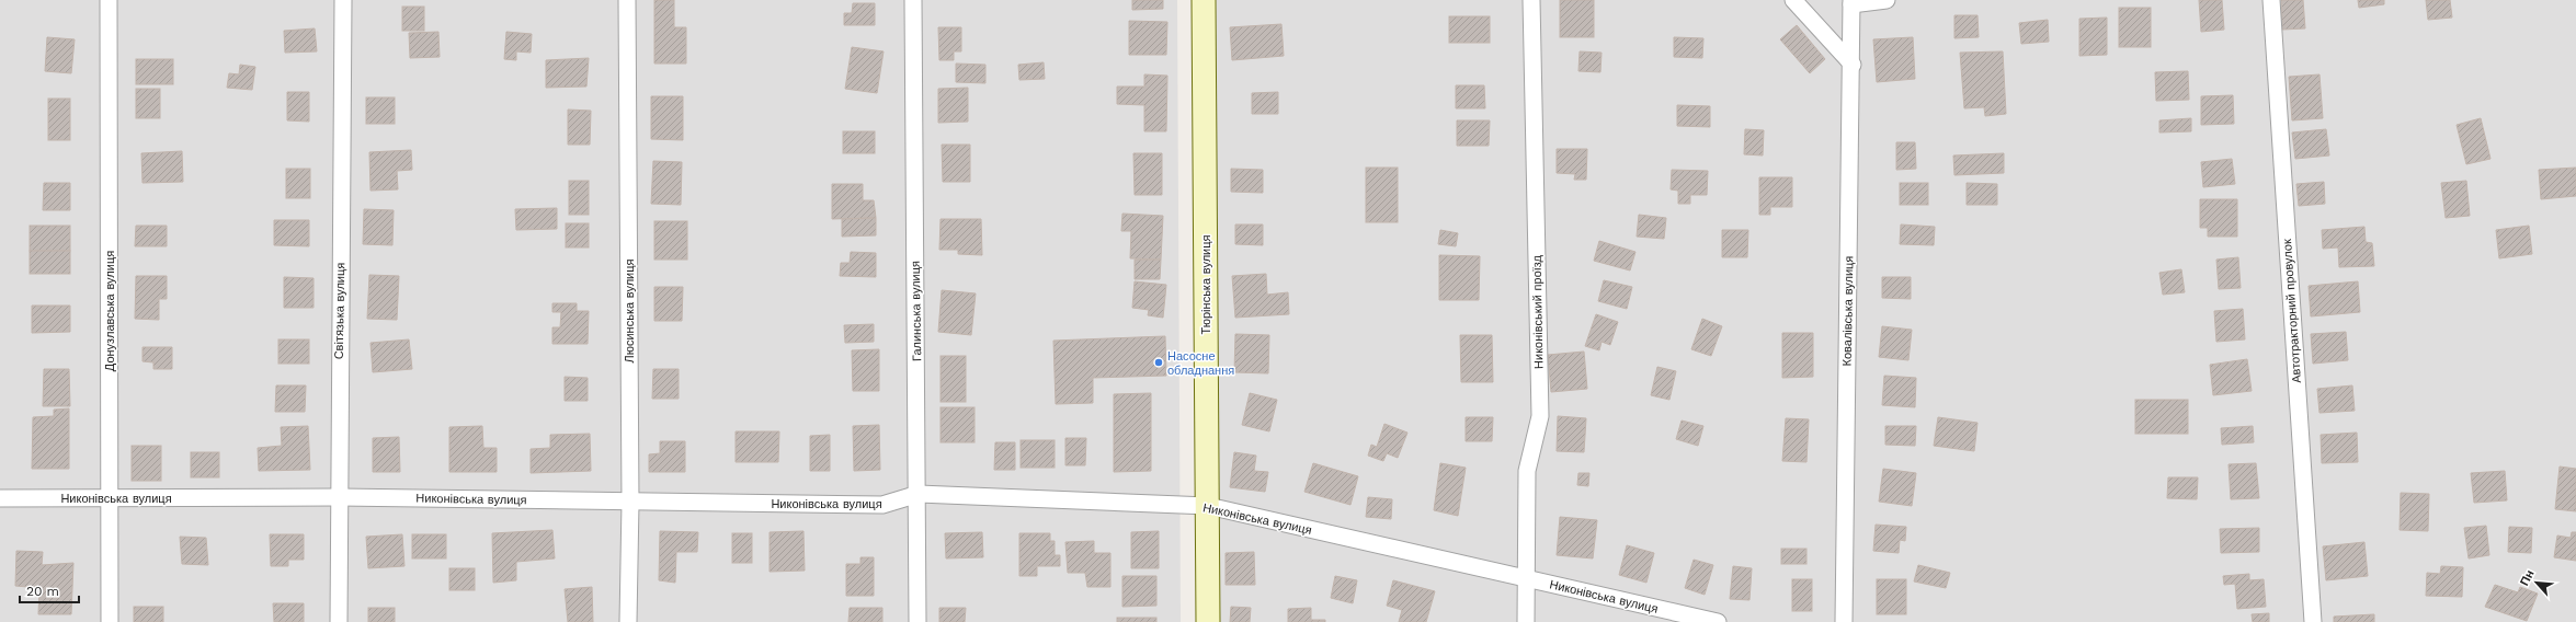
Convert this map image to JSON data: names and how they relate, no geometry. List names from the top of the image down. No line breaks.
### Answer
{"streets":{"main road":["Тюрінська вулиця"],"street":["Донузлавська вулиця","Світязька вулиця","Люсинська вулиця","Галинська вулиця","Ковалівська вулиця","Автотракторний провулок","Никонівський проїзд","Никонівська вулиця"]},"crossings":[["Тюрінська вулиця","Никонівська вулиця"],["Донузлавська вулиця","Никонівська вулиця"],["Світязька вулиця","Никонівська вулиця"],["Люсинська вулиця","Никонівська вулиця"],["Галинська вулиця","Никонівська вулиця"],["Никонівський проїзд","Никонівська вулиця"]],"places":["Насосне обладнання"],"scale_bar":"20 m","north":"top left"}
